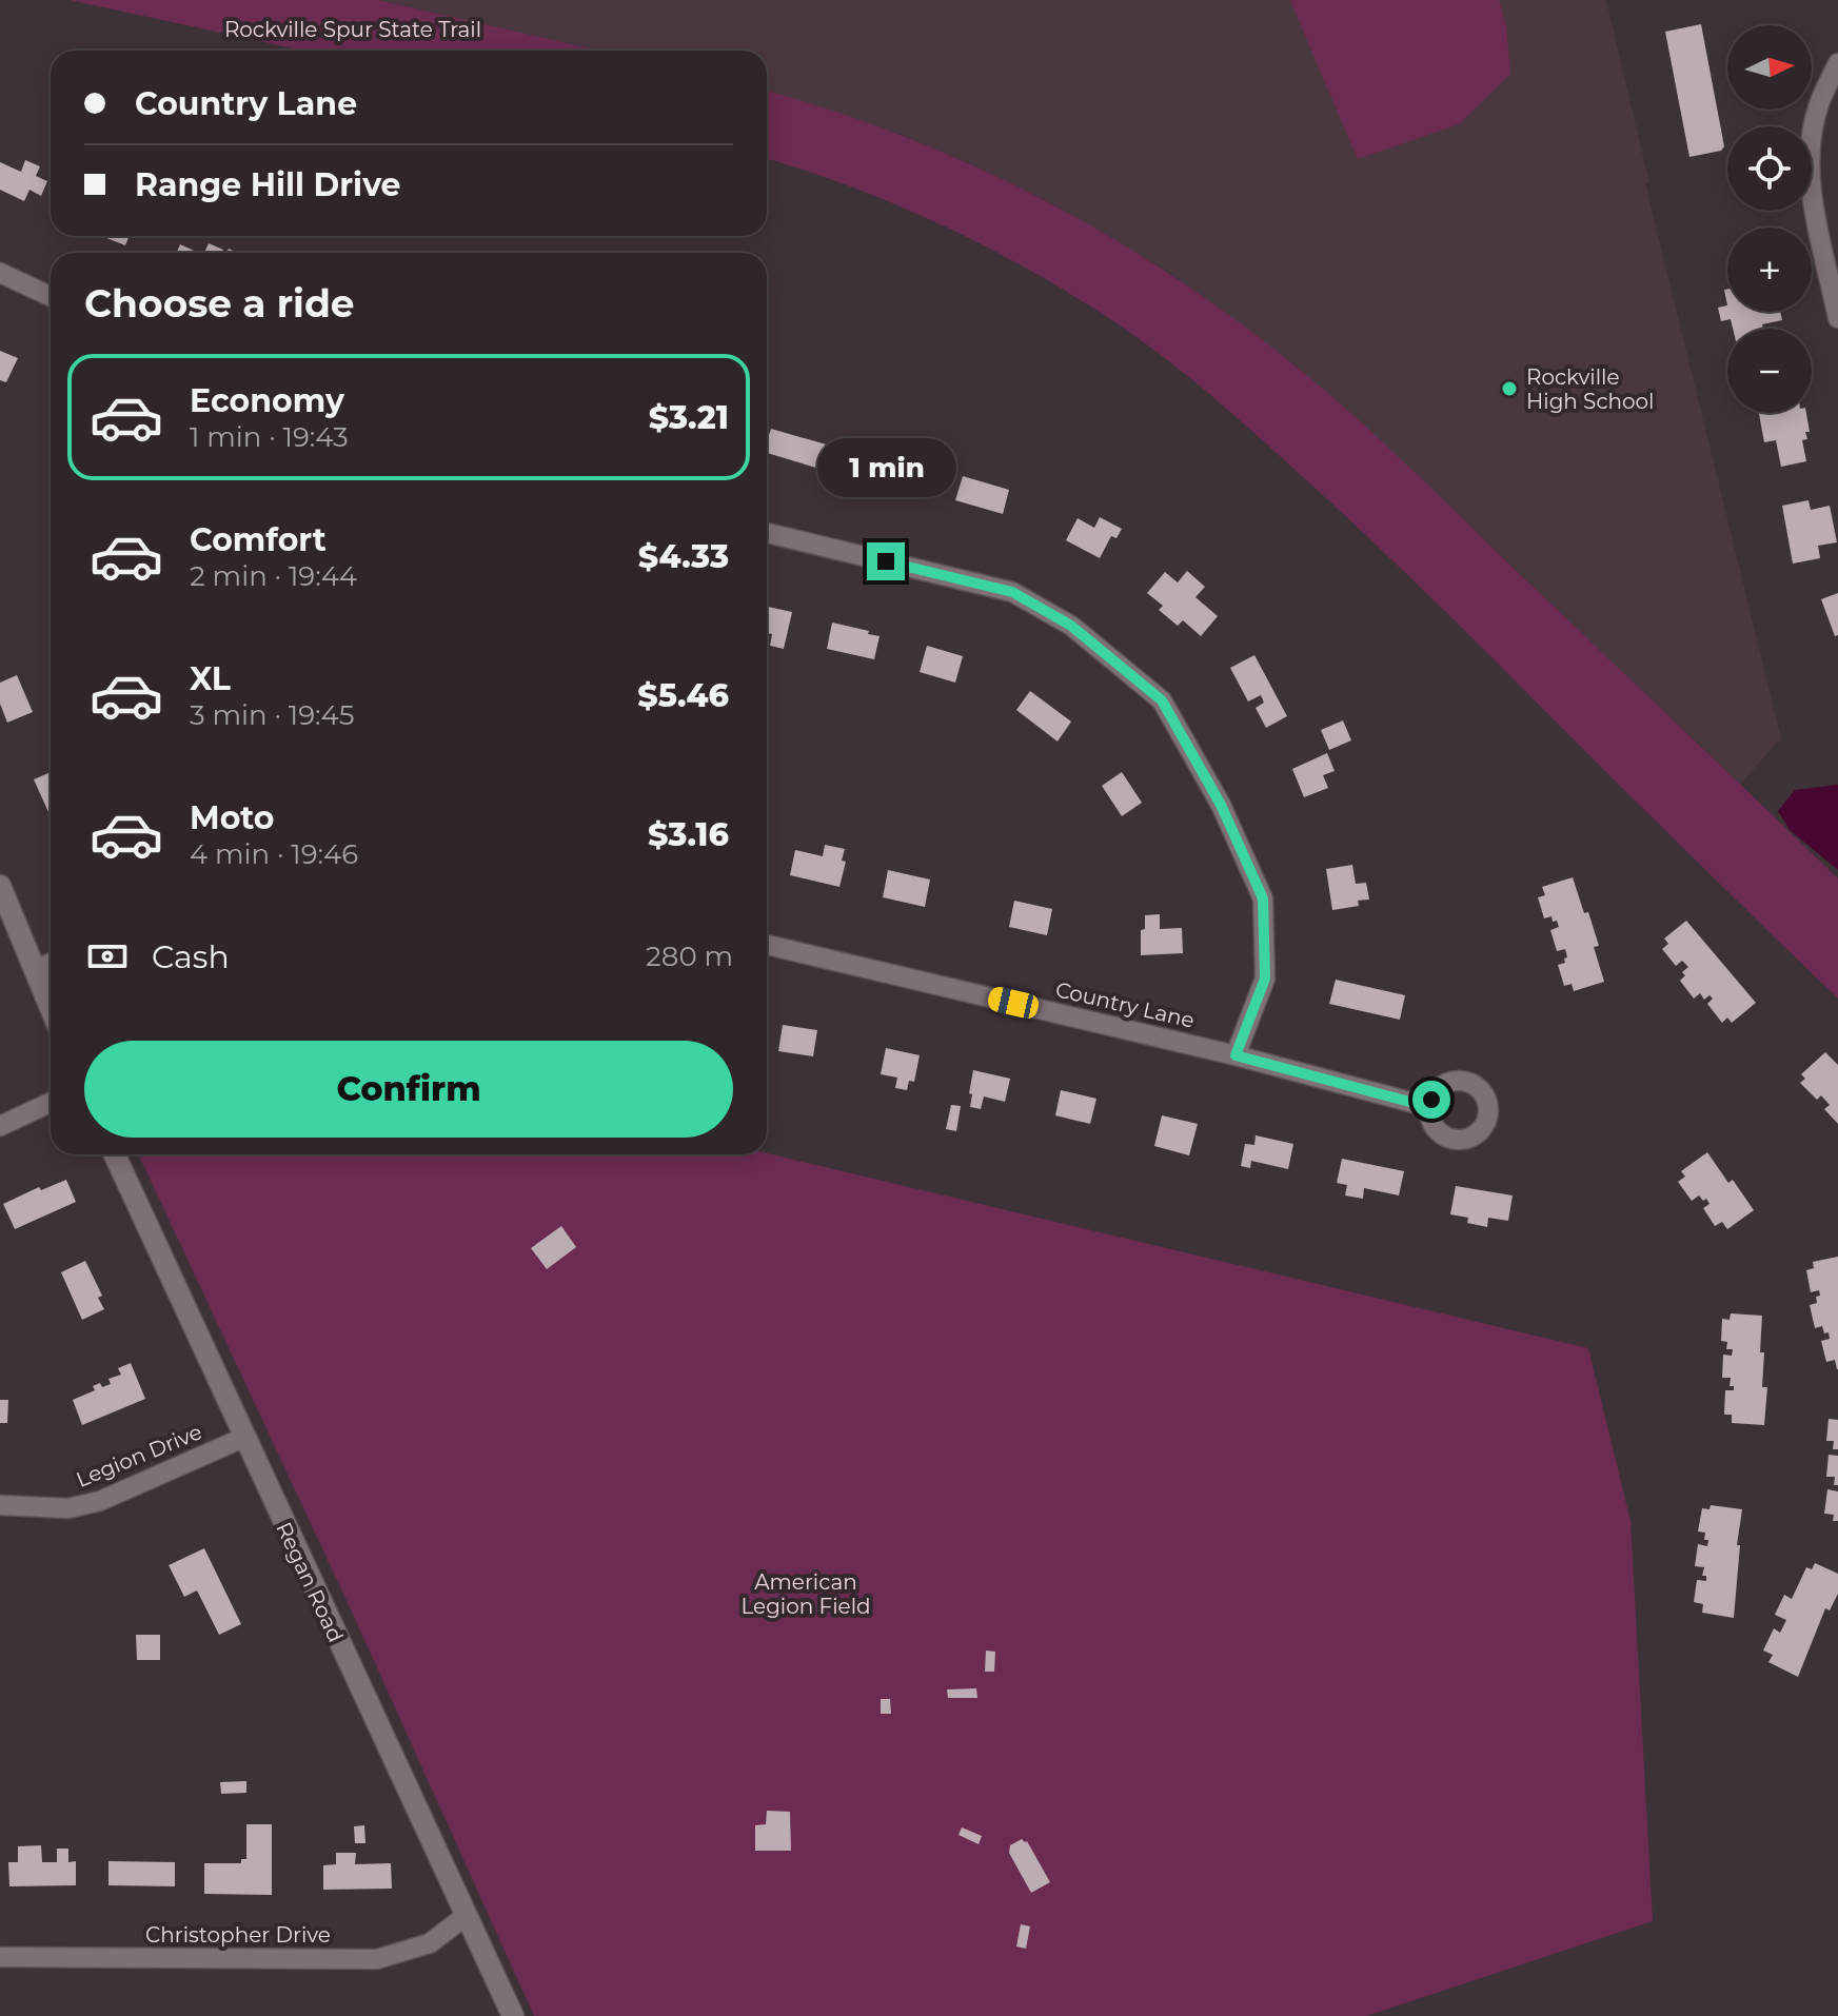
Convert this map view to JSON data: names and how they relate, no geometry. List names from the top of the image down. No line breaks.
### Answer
{"streets":{"street":["Country Lane","Legion Drive","Regan Road","Christopher Drive"]},"crossings":[["Legion Drive","Regan Road"],["Regan Road","Christopher Drive"]],"parks":["Rockville Spur State Trail","American Legion Field"],"places":["Rockville High School"],"north":"right","page":{"map_buttons":["+","−"],"banner":["Country Lane","Range Hill Drive"],"heading":"Choose a ride","list":[{"name":"Economy","note":"1 min · 19:43","value":"$3.21"},{"name":"Comfort","note":"2 min · 19:44","value":"$4.33"},{"name":"XL","note":"3 min · 19:45","value":"$5.46"},{"name":"Moto","note":"4 min · 19:46","value":"$3.16"}],"bubble":"1 min","pay":["Cash","280 m"],"buttons":"Confirm"}}
